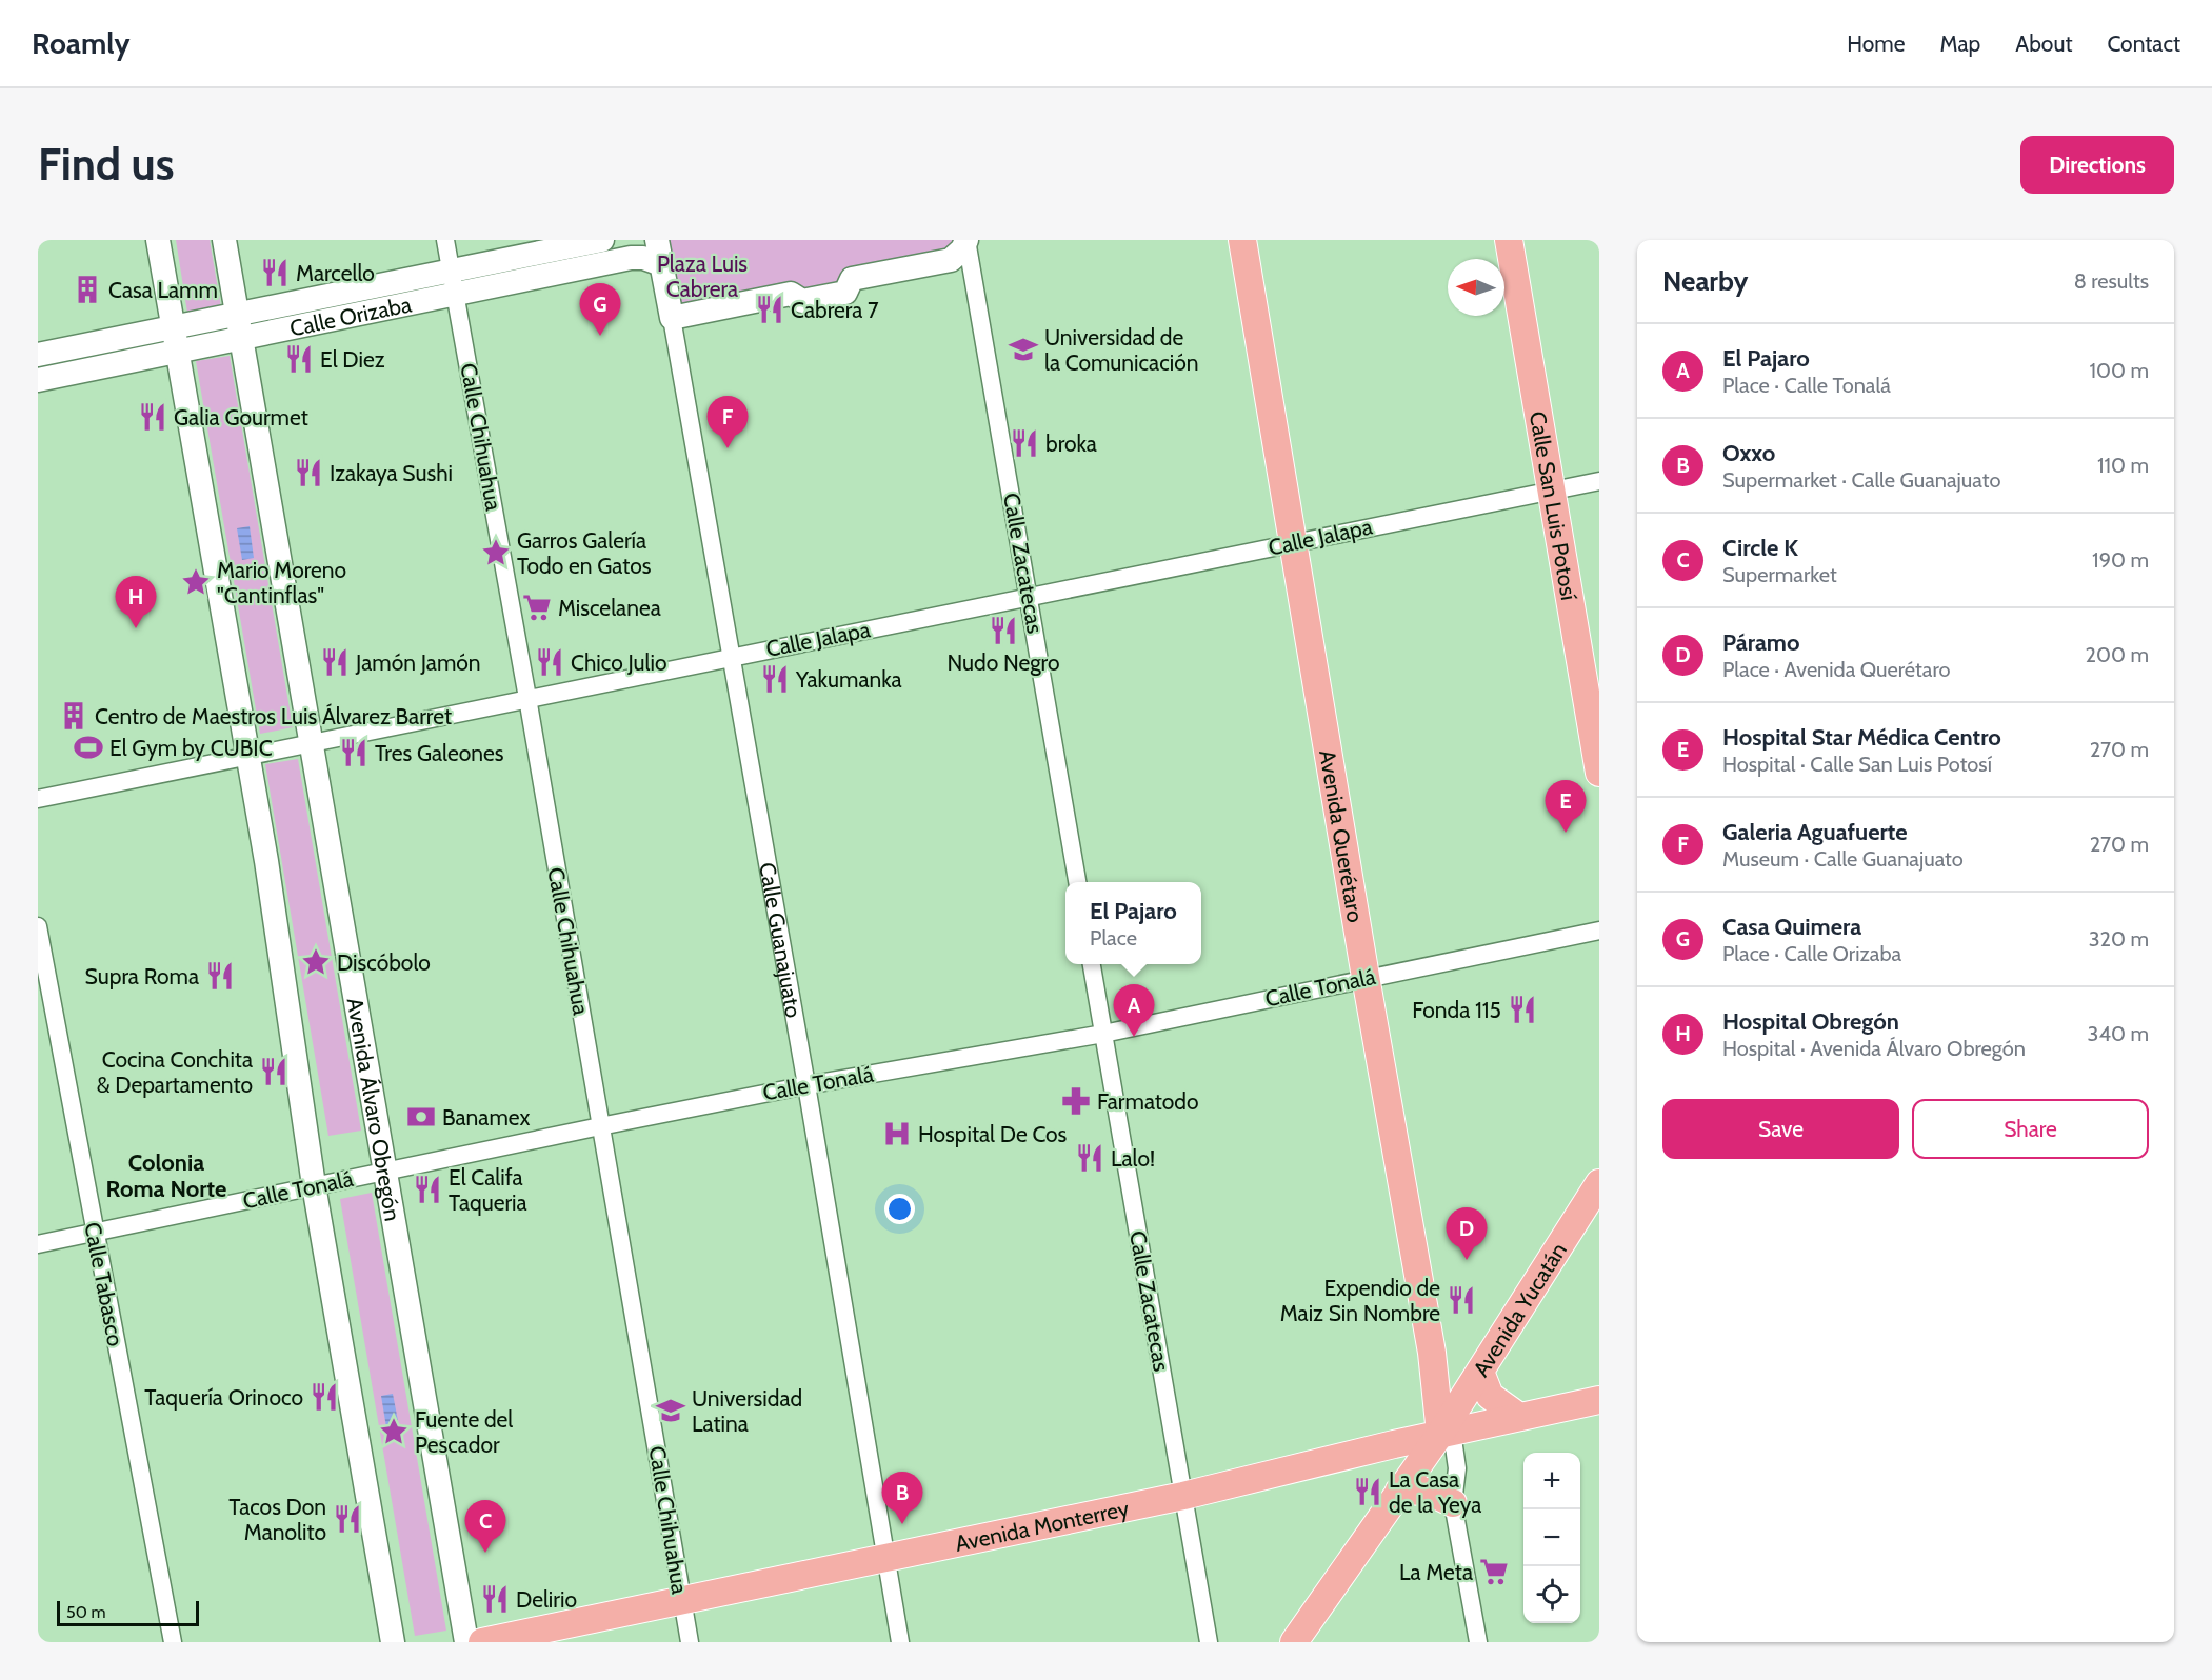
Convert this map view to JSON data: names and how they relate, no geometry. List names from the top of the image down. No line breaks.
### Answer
{"streets":{"main road":["Calle Orizaba","Calle San Luis Potosí","Avenida Querétaro","Calle Guanajuato","Avenida Álvaro Obregón","Avenida Yucatán","Avenida Monterrey"],"street":["Calle Chihuahua","Calle Jalapa","Calle Zacatecas","Calle Tonalá","Calle Tabasco"]},"crossings":[["Calle Orizaba","Calle Chihuahua"],["Calle Orizaba","Calle Guanajuato"],["Calle Orizaba","Avenida Álvaro Obregón"],["Calle Chihuahua","Calle Jalapa"],["Calle Chihuahua","Calle Tonalá"],["Calle Chihuahua","Avenida Monterrey"],["Calle San Luis Potosí","Calle Jalapa"],["Calle Jalapa","Calle Zacatecas"],["Calle Jalapa","Avenida Querétaro"],["Calle Jalapa","Calle Guanajuato"],["Calle Jalapa","Avenida Álvaro Obregón"],["Calle Zacatecas","Calle Tonalá"],["Calle Zacatecas","Avenida Monterrey"],["Avenida Querétaro","Calle Tonalá"],["Avenida Querétaro","Avenida Yucatán"],["Avenida Querétaro","Avenida Monterrey"],["Calle Guanajuato","Calle Tonalá"],["Calle Guanajuato","Avenida Monterrey"],["Calle Tonalá","Avenida Álvaro Obregón"],["Calle Tonalá","Calle Tabasco"],["Avenida Yucatán","Avenida Monterrey"]],"districts":["Colonia Roma Norte"],"parks":["Plaza Luis Cabrera"],"places":{"restaurant":["Marcello","Cabrera 7","El Diez","Galia Gourmet","broka","Izakaya Sushi","Nudo Negro","Jamón Jamón","Chico Julio","Yakumanka","Tres Galeones","Supra Roma","Fonda 115","Cocina Conchita & Departamento","Lalo!","El Califa Taqueria","Expendio de Maiz Sin Nombre","Taquería Orinoco","La Casa de la Yeya","Tacos Don Manolito","Delirio"],"building":["Casa Lamm","Centro de Maestros Luis Álvarez Barret"],"school or university":["Universidad de la Comunicación","Universidad Latina"],"place":["Garros Galería Todo en Gatos","Mario Moreno \"Cantinflas\"","Discóbolo","Fuente del Pescador"],"supermarket":["Miscelanea","La Meta"],"sports":["El Gym by CUBIC"],"pharmacy":["Farmatodo"],"bank":["Banamex"],"hospital":["Hospital De Cos"]},"scale_bar":"50 m","north":"left","page":{"header":"Roamly","nav":["Home","Map","About","Contact"],"buttons":["Directions",["Save","Share"]],"title":"Find us","heading":["Nearby","8 results"],"pins":["G","F","H","E","A","D","B","C"],"list":[{"mark":"A","name":"El Pajaro","note":"Place · Calle Tonalá","value":"100 m"},{"mark":"B","name":"Oxxo","note":"Supermarket · Calle Guanajuato","value":"110 m"},{"mark":"C","name":"Circle K","note":"Supermarket","value":"190 m"},{"mark":"D","name":"Páramo","note":"Place · Avenida Querétaro","value":"200 m"},{"mark":"E","name":"Hospital Star Médica Centro","note":"Hospital · Calle San Luis Potosí","value":"270 m"},{"mark":"F","name":"Galeria Aguafuerte","note":"Museum · Calle Guanajuato","value":"270 m"},{"mark":"G","name":"Casa Quimera","note":"Place · Calle Orizaba","value":"320 m"},{"mark":"H","name":"Hospital Obregón","note":"Hospital · Avenida Álvaro Obregón","value":"340 m"}],"popup":["El Pajaro","Place"],"map_buttons":["+","−"],"scale":"50 m"}}
